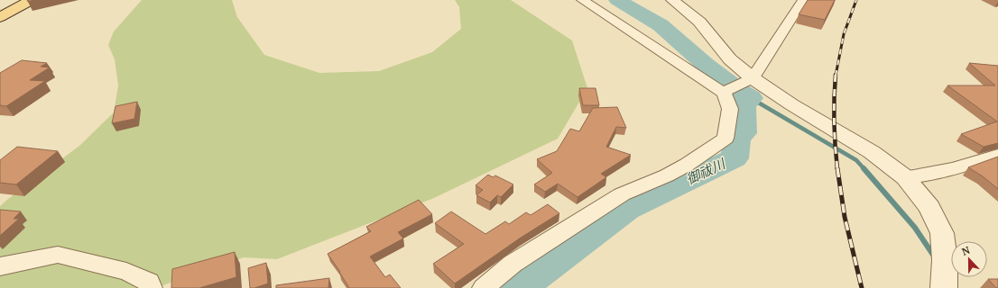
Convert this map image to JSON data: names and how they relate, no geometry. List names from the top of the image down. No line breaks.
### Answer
{"water":["御祓川"],"north":"top"}
